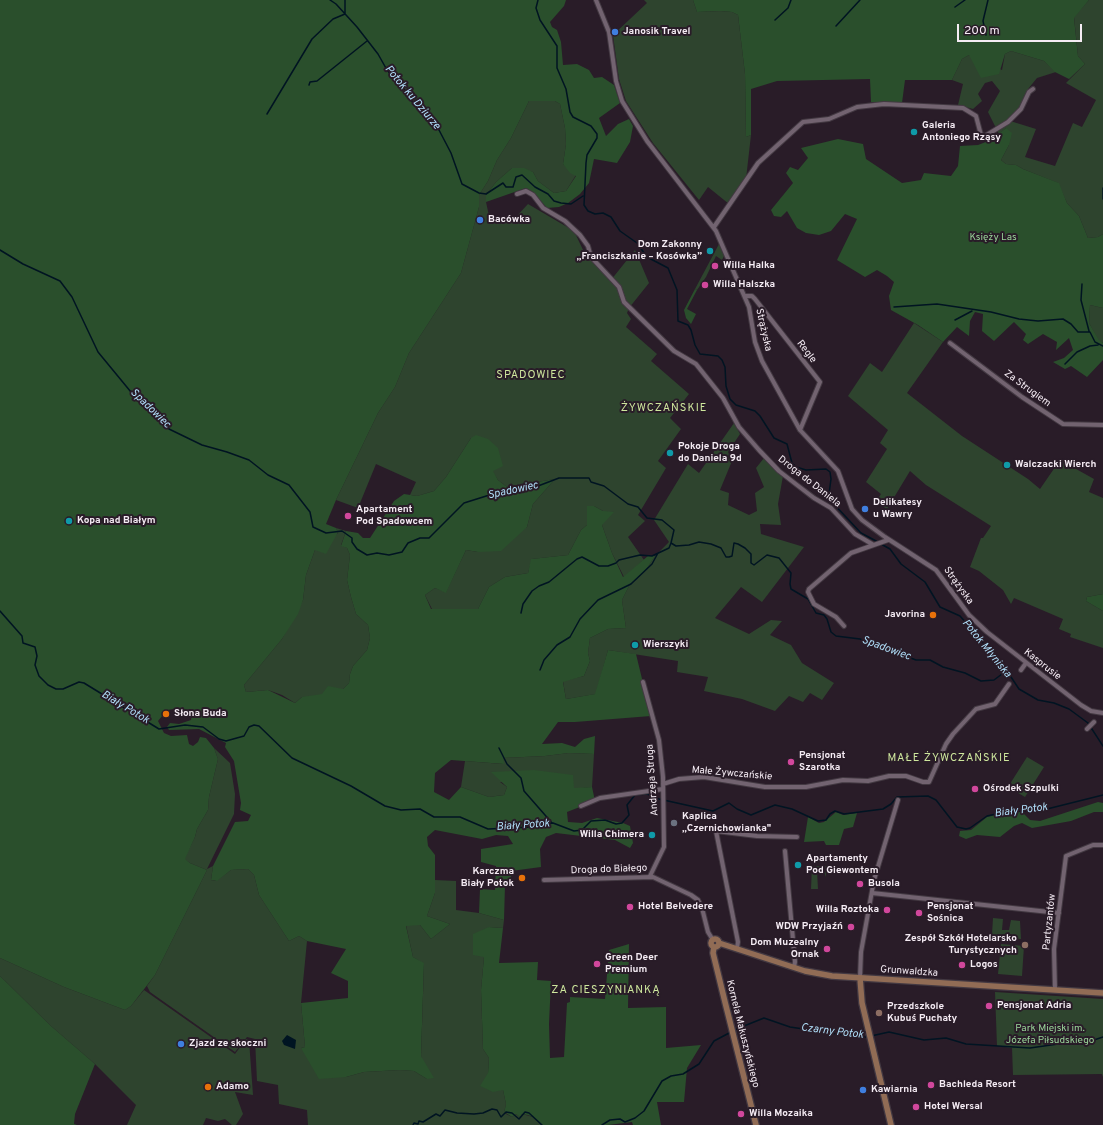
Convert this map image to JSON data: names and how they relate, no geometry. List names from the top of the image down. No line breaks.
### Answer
{"streets":{"street":["Strążyska","Regle","Za Strugiem","Droga do Daniela","Kasprusie","Małe Żywczańskie","Andrzeja Struga","Droga do Białego","Partyzantów","Grunwaldzka","Kornela Makuszyńskiego"]},"crossings":[["Strążyska","Regle"],["Strążyska","Kasprusie"],["Małe Żywczańskie","Andrzeja Struga"],["Andrzeja Struga","Droga do Białego"],["Droga do Białego","Grunwaldzka"],["Droga do Białego","Kornela Makuszyńskiego"],["Partyzantów","Grunwaldzka"],["Grunwaldzka","Kornela Makuszyńskiego"]],"districts":["SPADOWIEC","ŻYWCZAŃSKIE","MAŁE ŻYWCZAŃSKIE","ZA CIESZYNIANKĄ"],"water":["Potok ku Dziurze","Spadowiec","Potok Młyniska","Biały Potok","Czarny Potok"],"parks":["Księży Las","Park Miejski im. Józefa Piłsudskiego"],"places":["Janosik Travel","Galeria Antoniego Rząsy","Bacówka","Dom Zakonny „Franciszkanie – Kosówka”","Willa Halka","Willa Halszka","Pokoje Droga do Daniela 9d","Walczacki Wierch","Delikatesy u Wawry","Apartament Pod Spadowcem","Kopa nad Białym","Javorina","Wierszyki","Słona Buda","Pensjonat Szarotka","Ośrodek Szpulki","Kaplica „Czernichowianka\"","Willa Chimera","Apartamenty Pod Giewontem","Karczma Biały Potok","Busola","Hotel Belvedere","Willa Roztoka","Pensjonat Sośnica","WDW Przyjaźń","Zespół Szkół Hotelarsko Turystycznych","Dom Muzealny Ornak","Green Deer Premium","Logos","Pensjonat Adria","Przedszkole Kubuś Puchaty","Zjazd ze skoczni","Bachleda Resort","Adamo","Kawiarnia","Hotel Wersal","Willa Mozaika"],"scale_bar":"200 m"}
